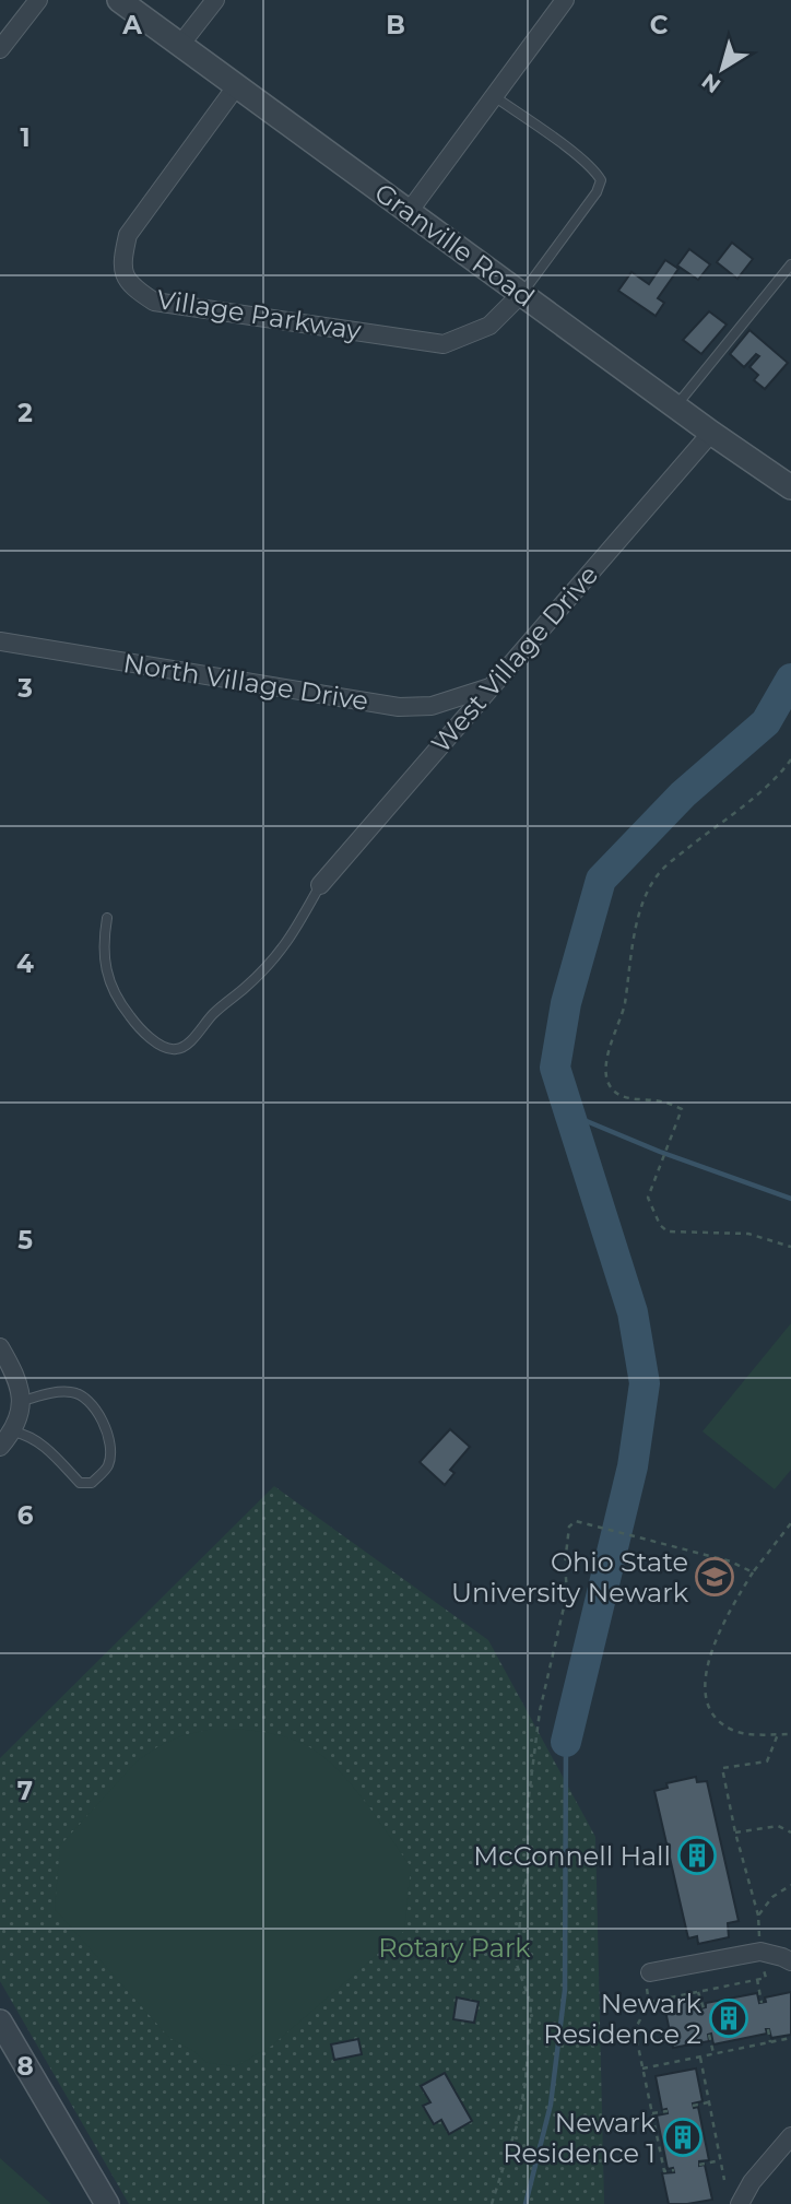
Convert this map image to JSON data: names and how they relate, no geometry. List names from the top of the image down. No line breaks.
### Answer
{"streets":{"street":["Granville Road","Village Parkway","West Village Drive","North Village Drive"]},"crossings":[["Granville Road","Village Parkway"],["Granville Road","West Village Drive"],["West Village Drive","North Village Drive"]],"parks":["Rotary Park"],"places":{"school or university":["Ohio State University Newark"],"building":["McConnell Hall","Newark Residence 2","Newark Residence 1"]},"north":"bottom left","grid":{"columns":["A","B","C"],"rows":["1","2","3","4","5","6","7","8"]}}
